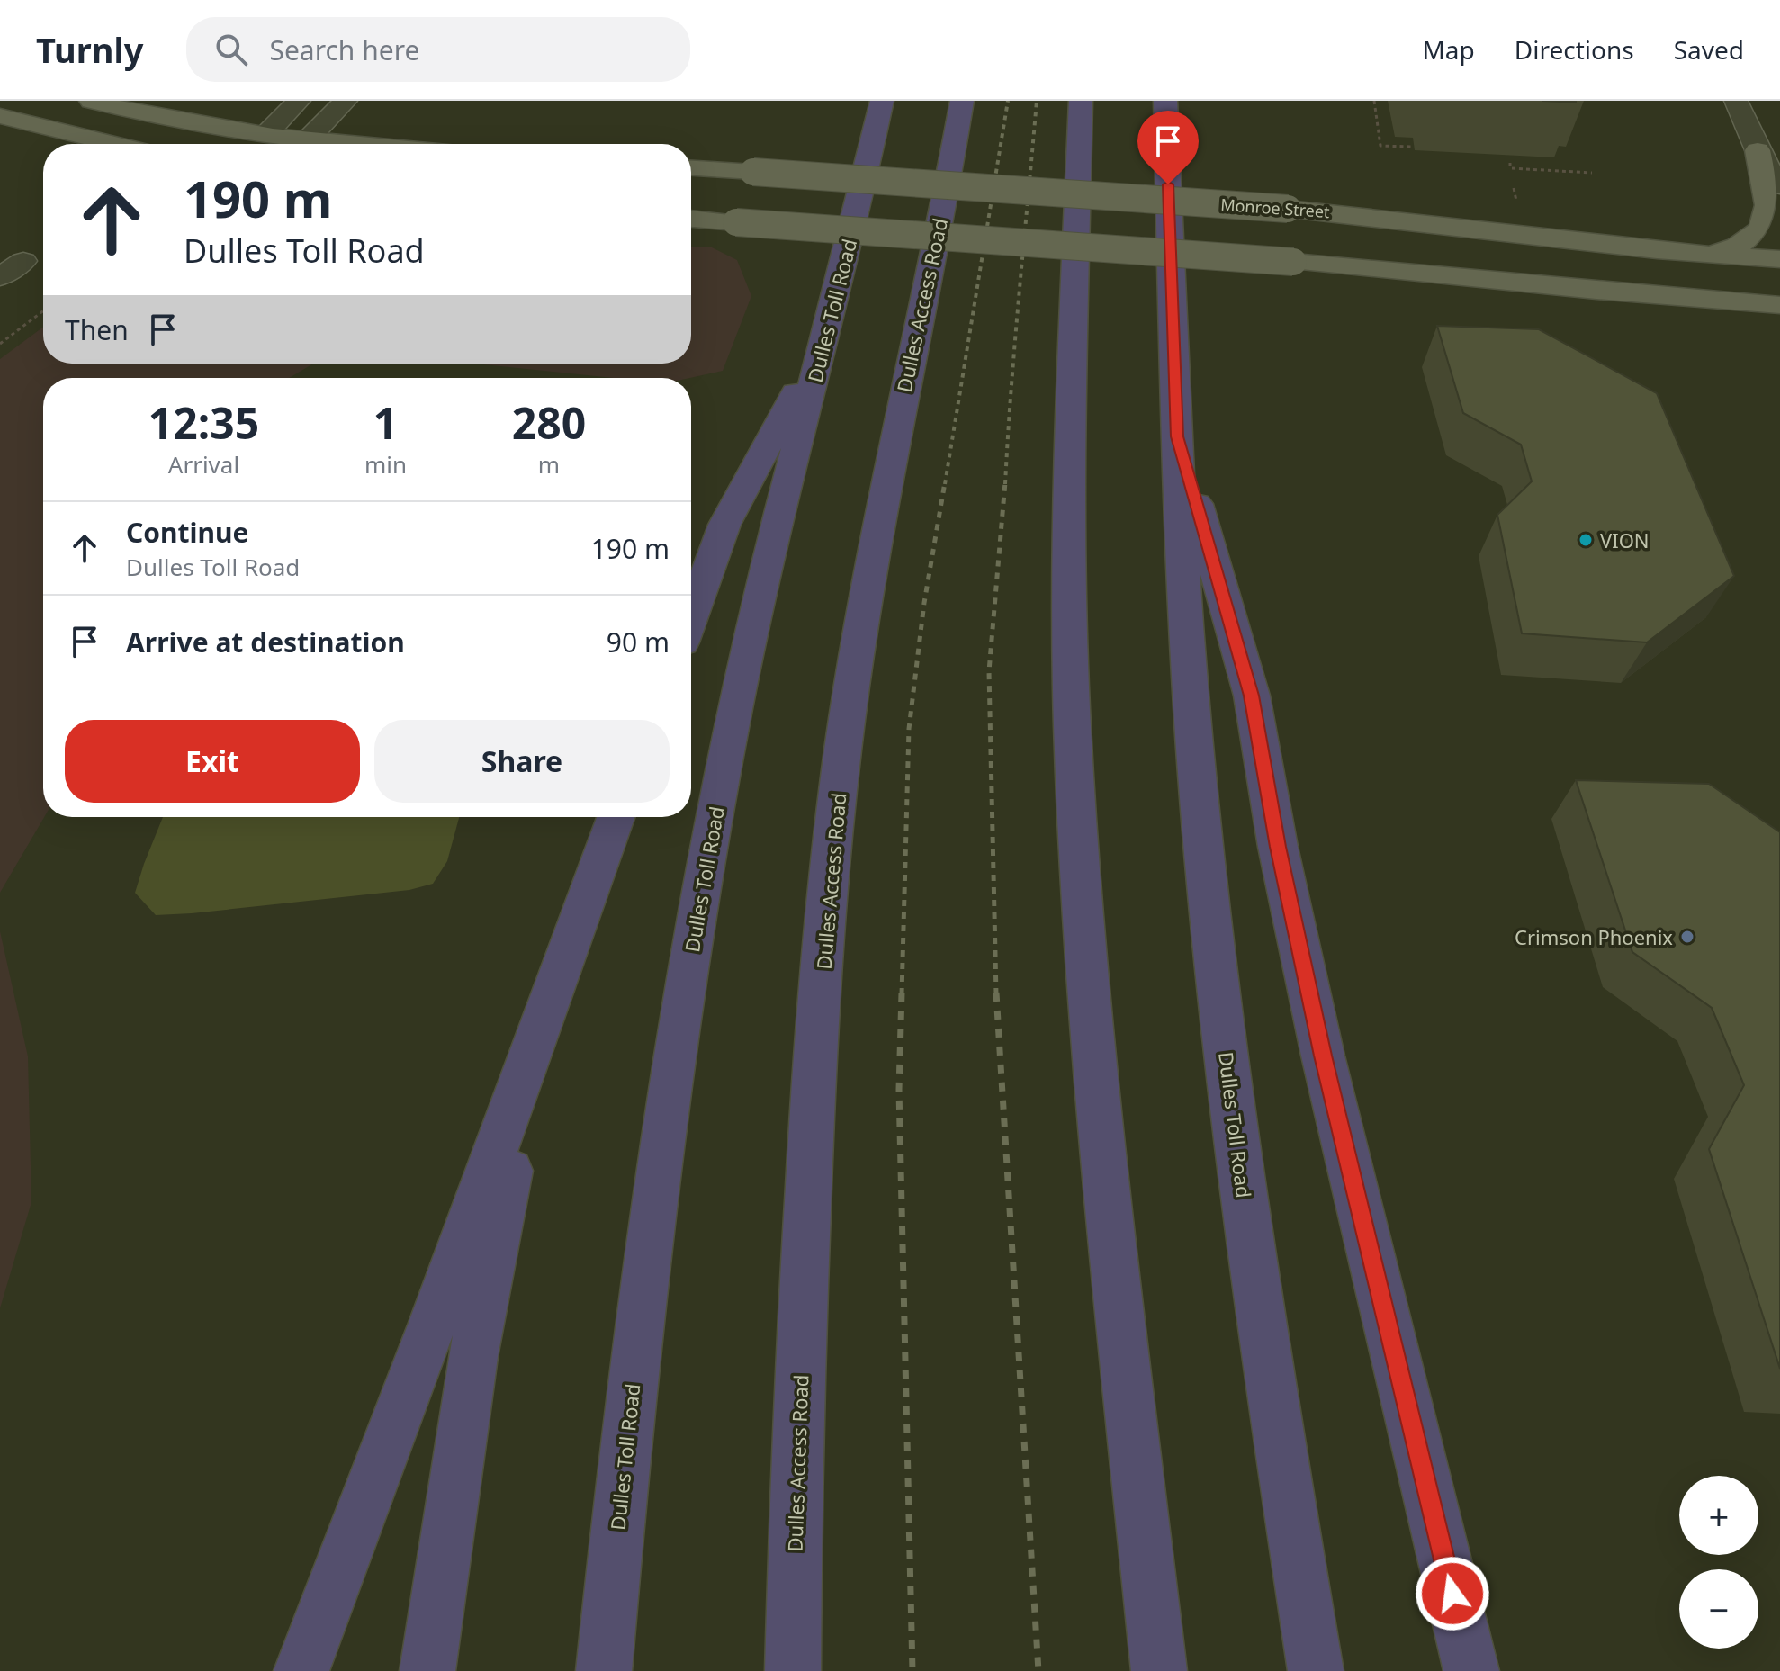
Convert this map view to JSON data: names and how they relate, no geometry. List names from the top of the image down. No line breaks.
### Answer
{"streets":{"highway":["Dulles Access Road","Dulles Toll Road"],"main road":["Monroe Street"]},"places":["VION","Crimson Phoenix"],"page":{"header":"Turnly","search":"Search here","nav":["Map","Directions","Saved"],"turn":["190 m","Dulles Toll Road"],"then":"Then","eta":["12:35","Arrival","1","min","280","m"],"list":[{"name":"Continue","note":"Dulles Toll Road","value":"190 m"},{"name":"Arrive at destination","value":"90 m"}],"buttons":["Exit","Share"],"map_buttons":["+","−"]}}
